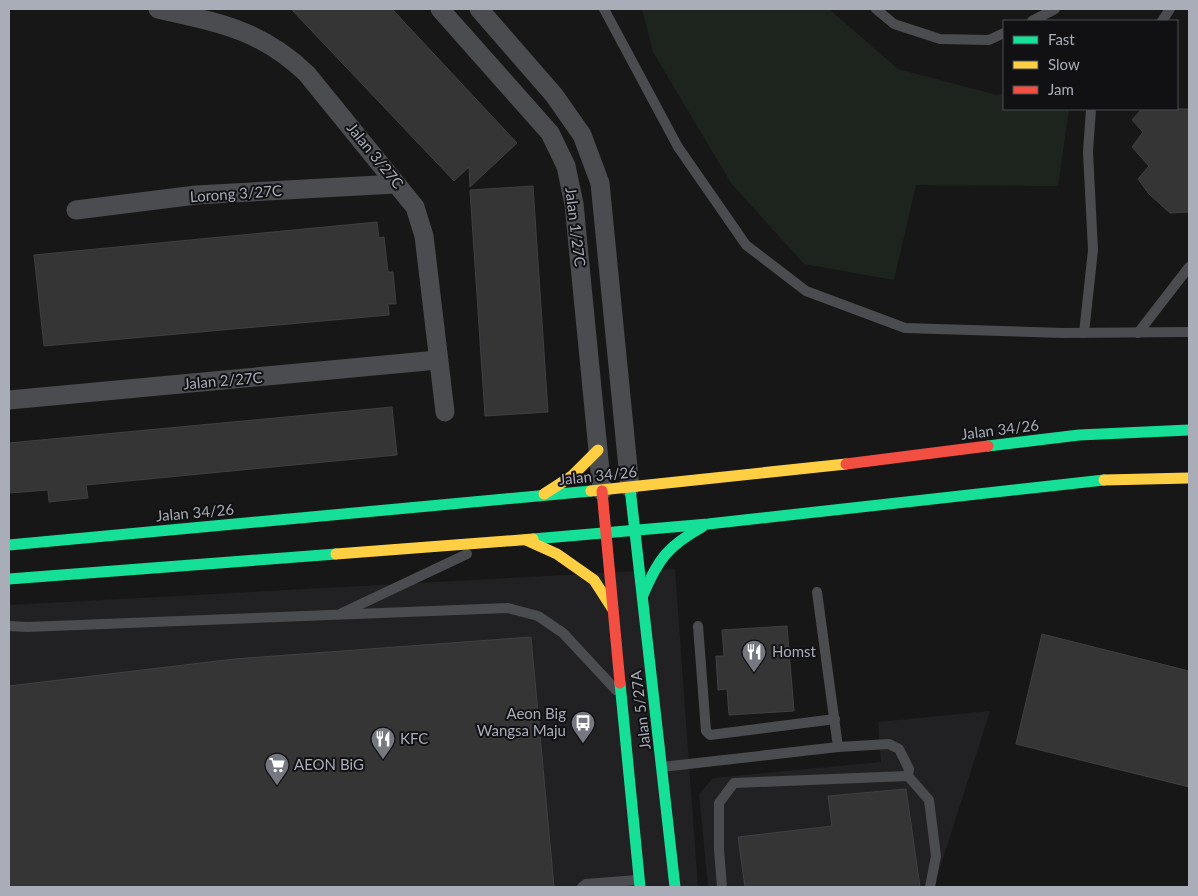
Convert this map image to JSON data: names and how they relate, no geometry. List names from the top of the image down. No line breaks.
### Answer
{"streets":{"main road":["Jalan 34/26","Jalan 5/27A"],"street":["Jalan 3/27C","Lorong 3/27C","Jalan 1/27C","Jalan 2/27C"]},"crossings":[["Jalan 3/27C","Lorong 3/27C"],["Jalan 3/27C","Jalan 2/27C"],["Jalan 1/27C","Jalan 34/26"],["Jalan 1/27C","Jalan 5/27A"],["Jalan 34/26","Jalan 5/27A"]],"places":{"restaurant":["Homst","KFC"],"bus stop":["Aeon Big Wangsa Maju"],"supermarket":["AEON BiG"]},"legend":["Fast","Slow","Jam"]}
